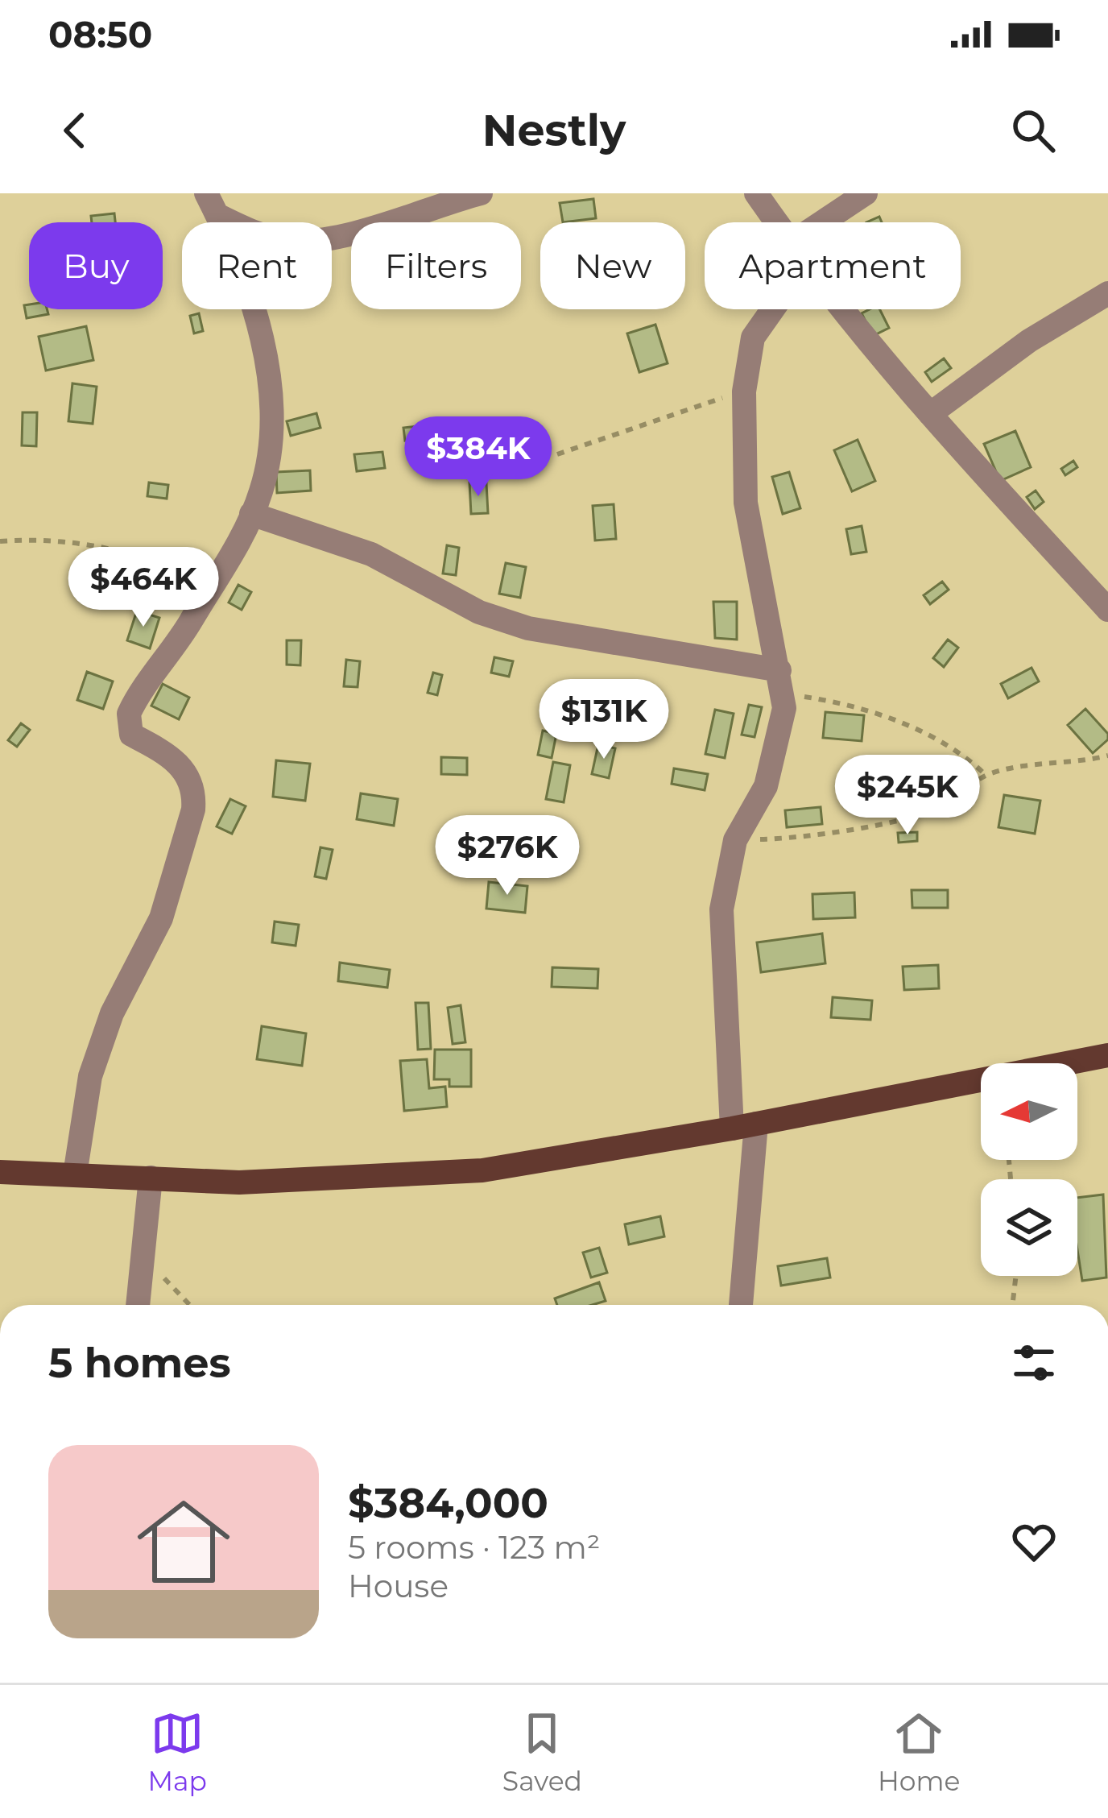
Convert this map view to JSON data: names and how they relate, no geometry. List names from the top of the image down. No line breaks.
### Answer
{"north":"left","page":{"status":"08:50","header":"Nestly","chip":["Buy","Rent","Filters","New","Apartment"],"price":["$384K","$464K","$131K","$245K","$276K"],"heading":"5 homes","list":[{"name":"$384,000","note":"5 rooms · 123 m² · House"}],"tabs":["Map","Saved","Home"]}}
